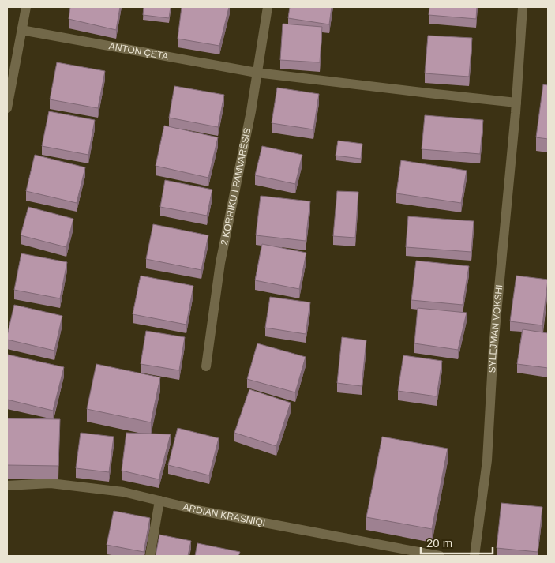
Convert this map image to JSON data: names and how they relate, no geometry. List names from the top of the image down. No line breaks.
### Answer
{"streets":{"street":["ANTON ÇETA","2 KORRIKU I PAMVARËSIS","SYLEJMAN VOKSHI","ARDIAN KRASNIQI"]},"crossings":[["ANTON ÇETA","2 KORRIKU I PAMVARËSIS"]],"scale_bar":"20 m"}
